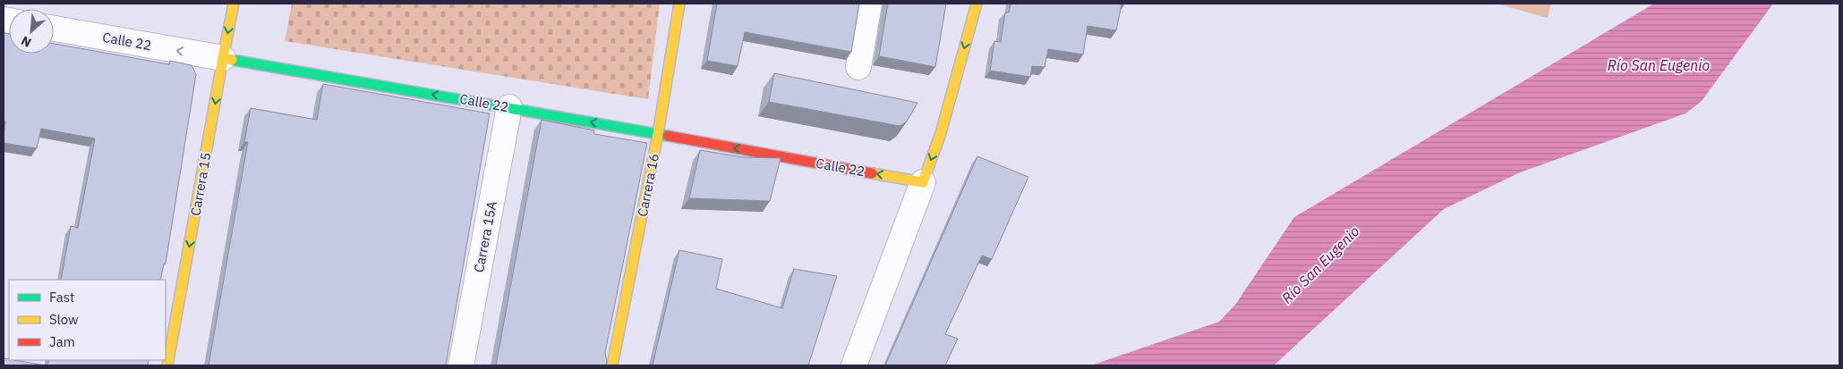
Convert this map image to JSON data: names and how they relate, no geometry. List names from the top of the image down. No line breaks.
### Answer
{"streets":{"main road":["Calle 22","Carrera 15","Carrera 16"],"street":["Carrera 15A"]},"crossings":[["Calle 22","Carrera 15"],["Calle 22","Carrera 16"],["Calle 22","Carrera 15A"]],"one_way":["Calle 22","Carrera 15"],"water":["Río San Eugenio"],"legend":["Fast","Slow","Jam"],"north":"bottom left"}
